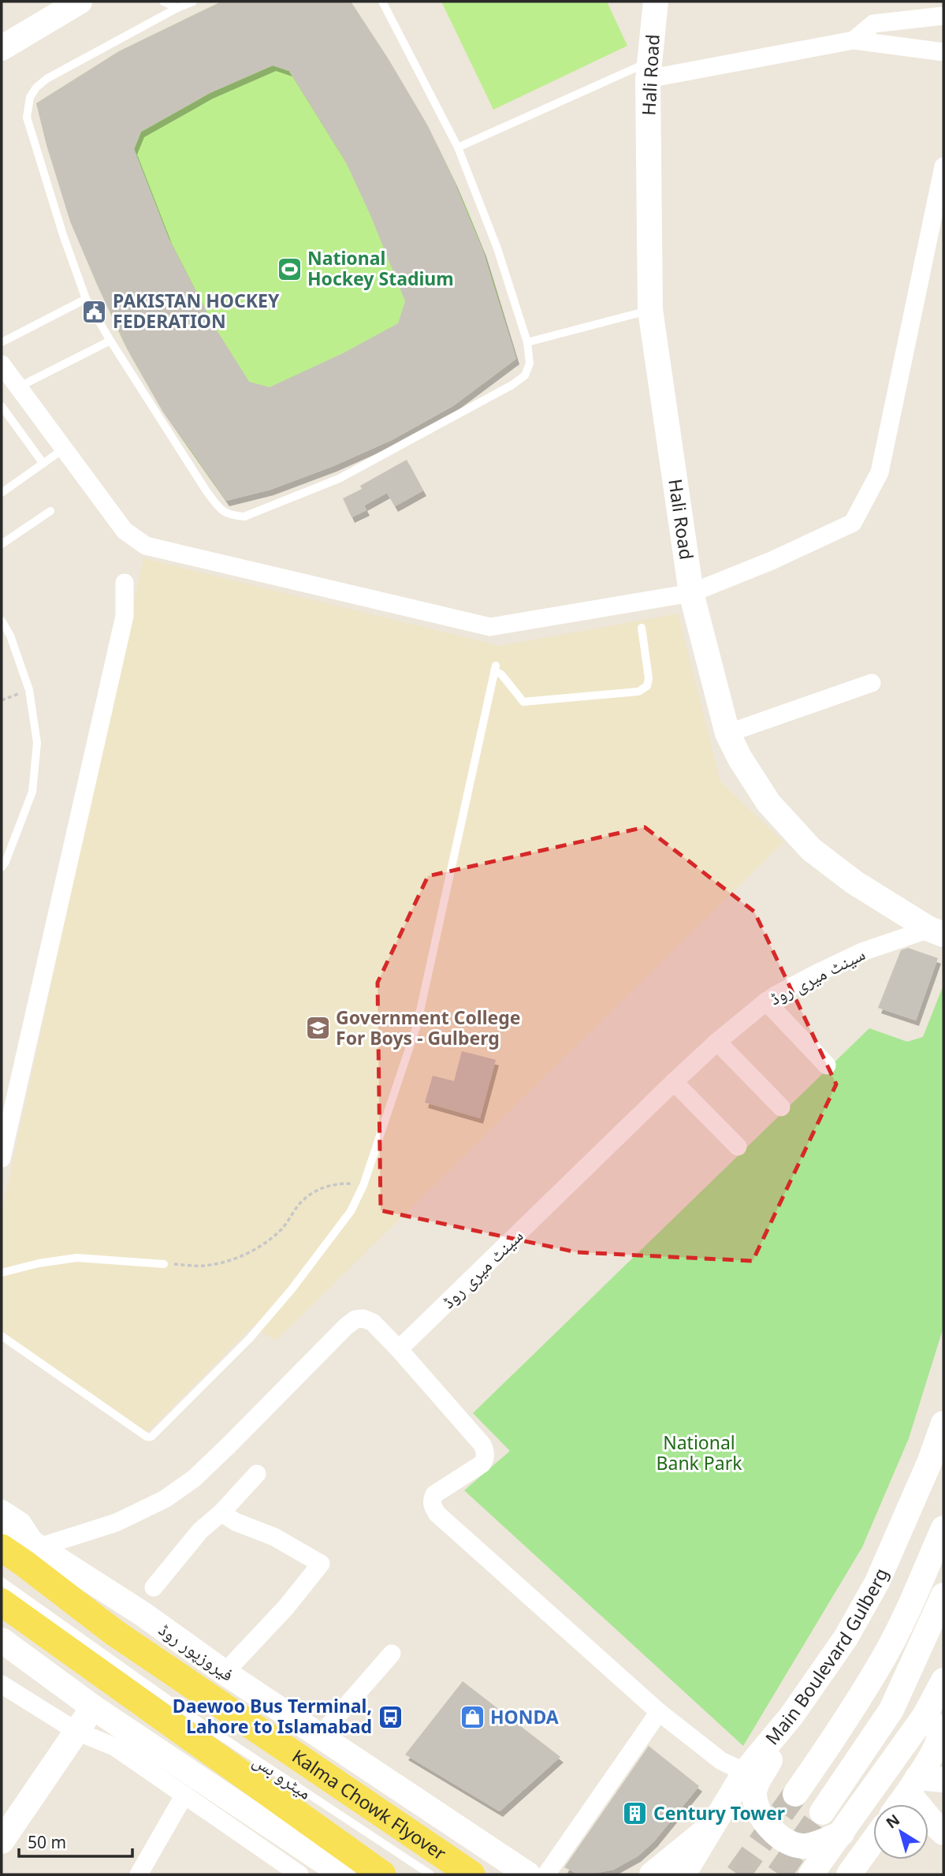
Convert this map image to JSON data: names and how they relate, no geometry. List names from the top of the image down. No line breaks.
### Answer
{"streets":{"main road":["Hali Road","فیروزپور روڈ","Main Boulevard Gulberg","Kalma Chowk Flyover"],"street":["سینٹ میری روڈ"],"lane":["میٹرو بس"]},"crossings":[["Hali Road","سینٹ میری روڈ"],["فیروزپور روڈ","Kalma Chowk Flyover"]],"parks":["National Bank Park"],"places":{"sports":["National Hockey Stadium"],"public building":["PAKISTAN HOCKEY FEDERATION"],"school or university":["Government College For Boys - Gulberg"],"bus stop":["Daewoo Bus Terminal, Lahore to Islamabad"],"shop":["HONDA"],"building":["Century Tower"]},"scale_bar":"50 m","north":"top left"}
